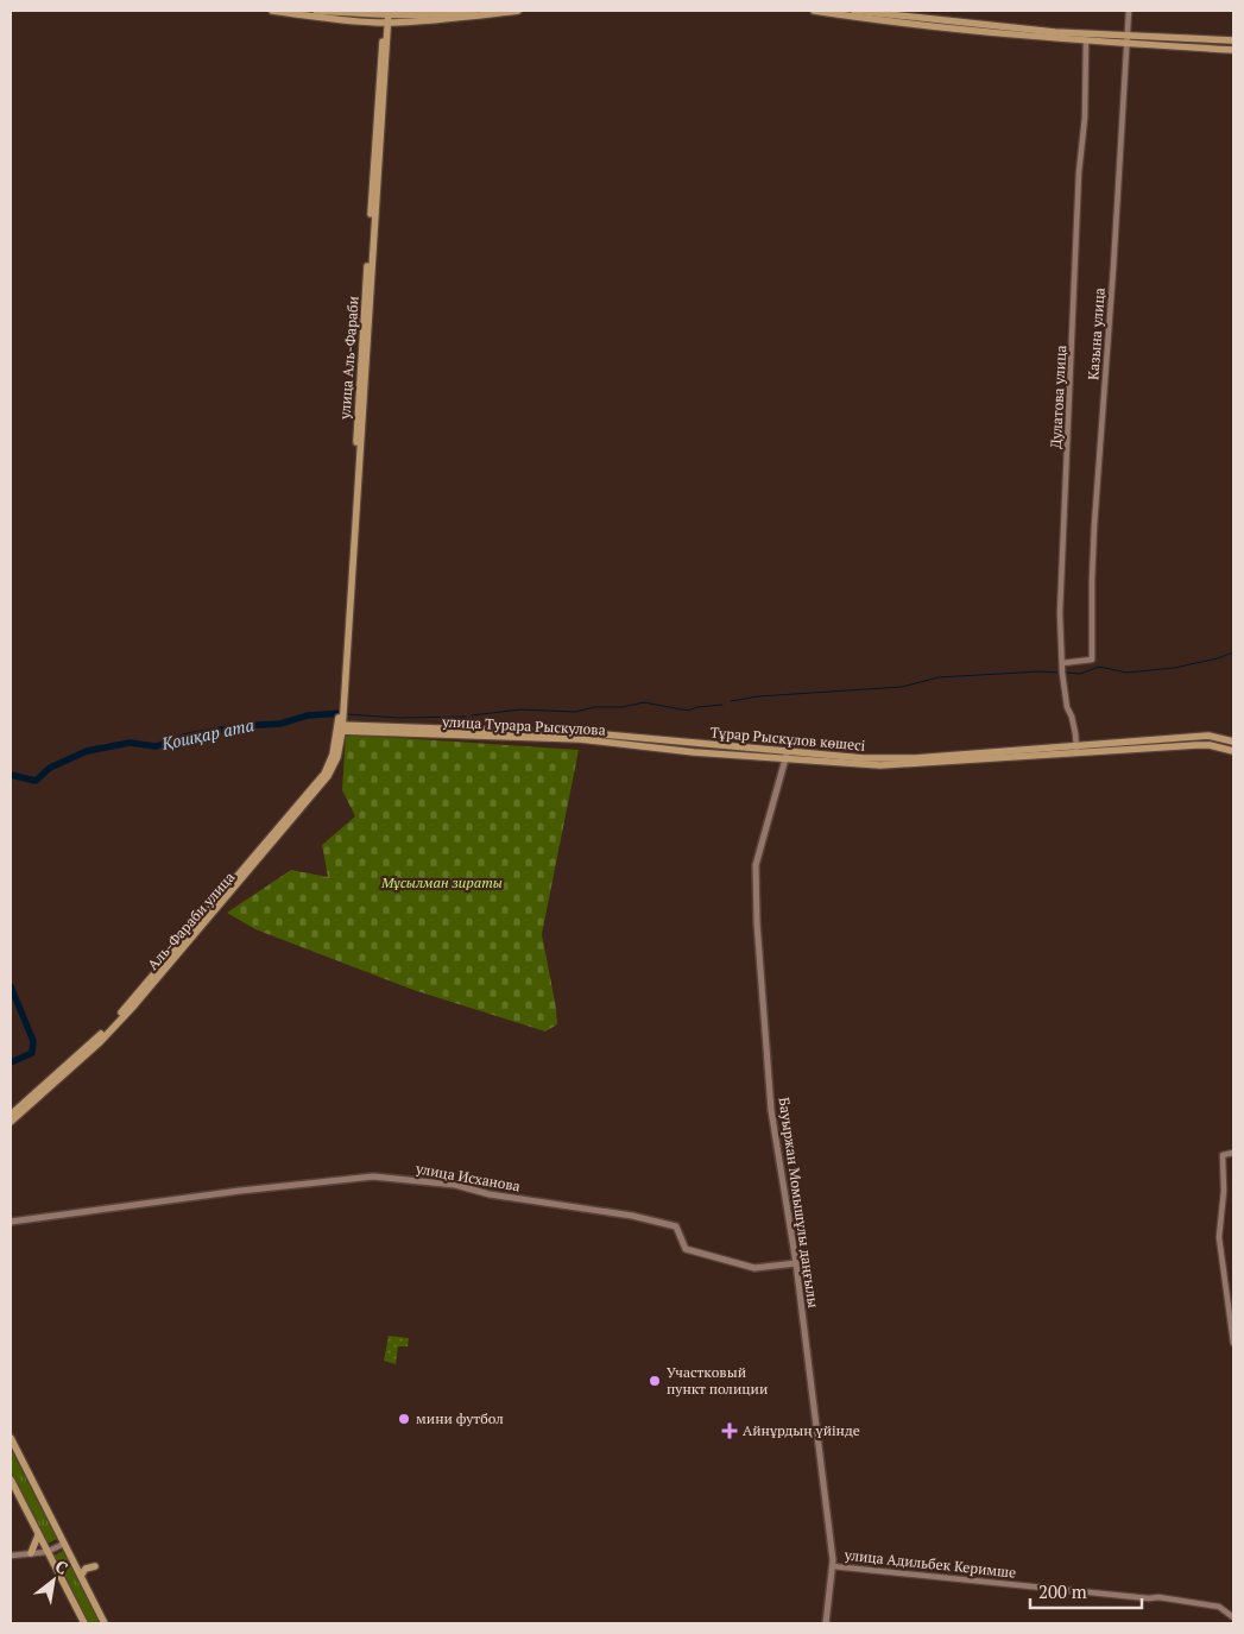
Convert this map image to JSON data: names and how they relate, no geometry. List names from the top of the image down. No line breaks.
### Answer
{"streets":{"main road":["улица Аль-Фараби","улица Турара Рыскулова","Тұрар Рыскұлов көшесі","Аль-Фараби улица","улица Исханова","Бауыржан Момышұлы даңғылы"],"street":["Казына улица","Дулатова улица","улица Адильбек Керимше"]},"crossings":[["Казына улица","Дулатова улица"],["улица Аль-Фараби","Аль-Фараби улица"],["Дулатова улица","Тұрар Рыскұлов көшесі"],["улица Турара Рыскулова","Тұрар Рыскұлов көшесі"],["улица Турара Рыскулова","Аль-Фараби улица"],["Тұрар Рыскұлов көшесі","Аль-Фараби улица"],["Тұрар Рыскұлов көшесі","Бауыржан Момышұлы даңғылы"],["улица Исханова","Бауыржан Момышұлы даңғылы"],["Бауыржан Момышұлы даңғылы","улица Адильбек Керимше"]],"water":["Қошқар ата"],"parks":["Мұсылман зираты"],"places":{"other":["Участковый пункт полиции","мини футбол"],"health":["Айнұрдың үйінде"]},"scale_bar":"200 m","north":"top right"}
